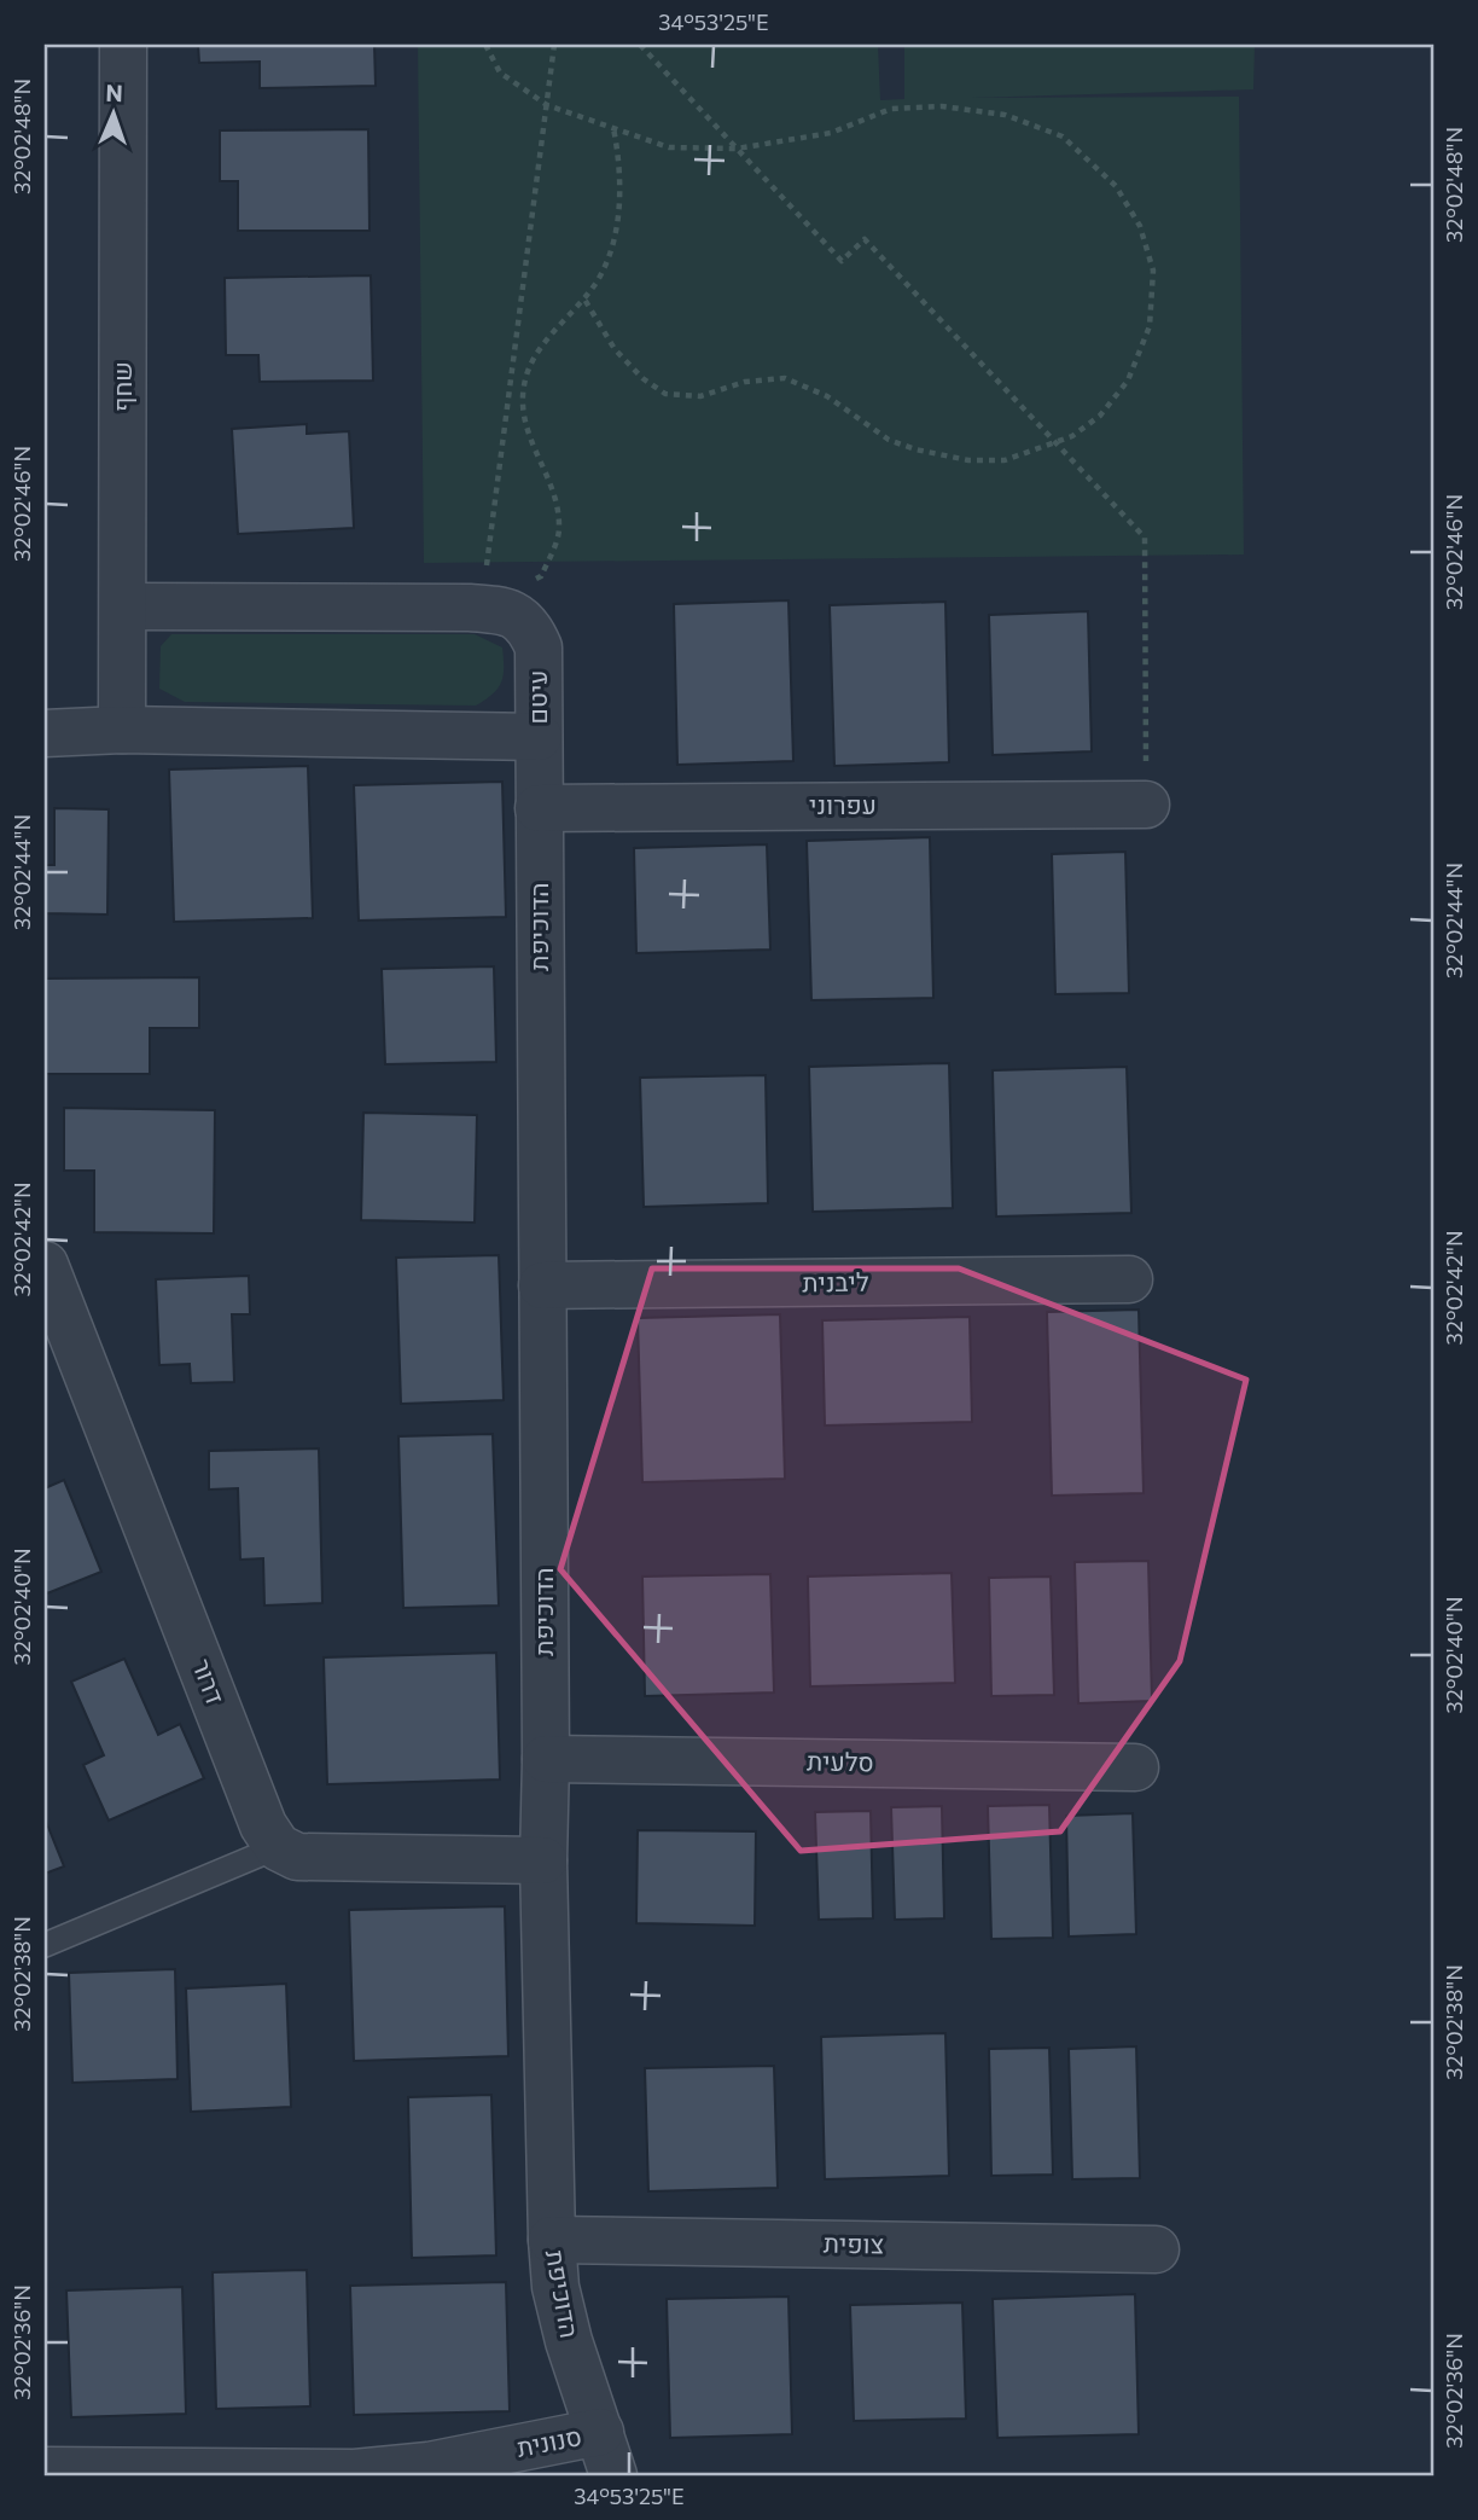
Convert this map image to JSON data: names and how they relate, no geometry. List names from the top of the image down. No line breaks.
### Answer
{"streets":{"street":["שחף","עיטם","עפרוני","הדוכיפת","ליבנית","דרור","סלעית","צופית","סנונית"]},"crossings":[["שחף","עיטם"],["עיטם","הדוכיפת"],["עפרוני","הדוכיפת"],["הדוכיפת","ליבנית"],["הדוכיפת","סלעית"],["הדוכיפת","צופית"],["הדוכיפת","סנונית"]],"north":"top","coordinates":["34°53'25\"E","32°02'48\"N","32°02'46\"N","32°02'44\"N","32°02'42\"N","32°02'40\"N","32°02'38\"N","32°02'36\"N"]}
